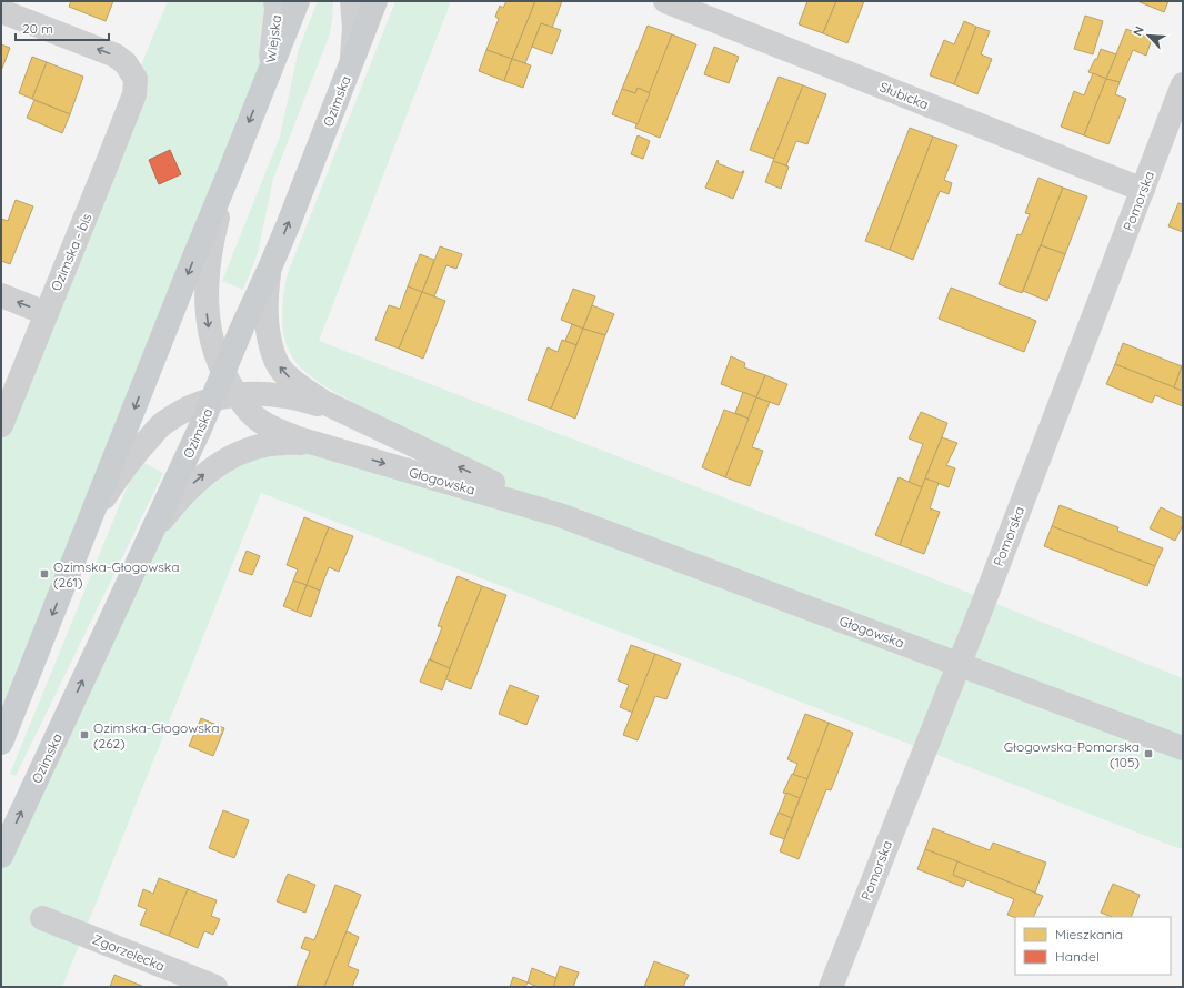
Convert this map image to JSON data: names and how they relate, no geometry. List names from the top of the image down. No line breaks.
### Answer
{"streets":{"main road":["Ozimska"],"street":["Wiejska","Słubicka","Pomorska","Ozimska - bis","Głogowska","Zgorzelecka"]},"crossings":[["Słubicka","Pomorska"],["Ozimska","Głogowska"],["Pomorska","Głogowska"]],"places":{"transit":["Ozimska-Głogowska (261)","Ozimska-Głogowska (262)","Głogowska-Pomorska (105)"]},"legend":["Mieszkania","Handel"],"scale_bar":"20 m","north":"top left"}
